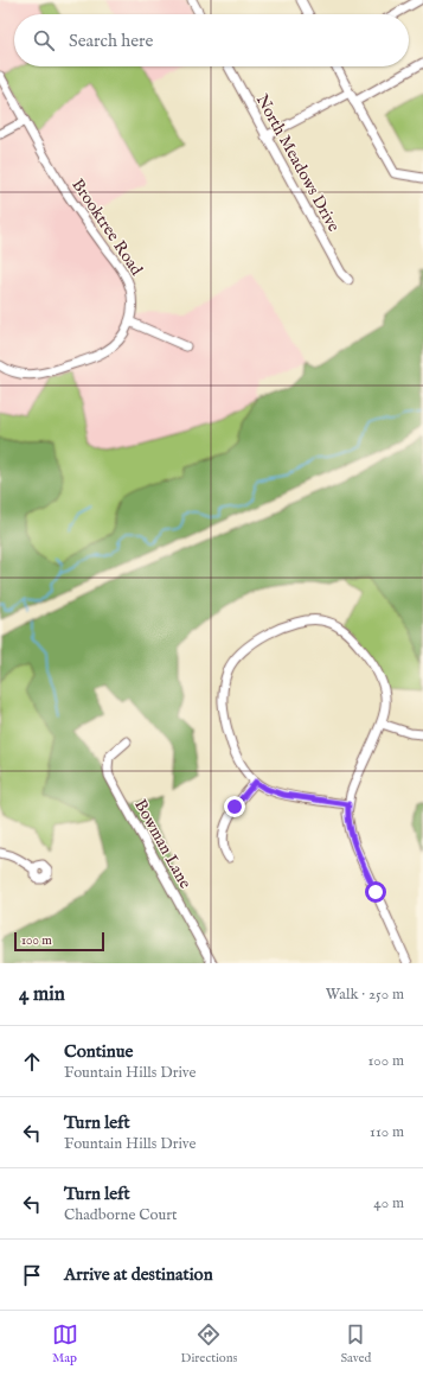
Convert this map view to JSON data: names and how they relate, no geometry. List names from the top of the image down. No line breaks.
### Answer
{"streets":{"street":["North Meadows Drive","Brooktree Road","Bowman Lane"]},"scale_bar":"100 m","page":{"search":"Search here","scale":"100 m","heading":["4 min","Walk · 250 m"],"list":[["Continue","Fountain Hills Drive","100 m"],["Turn left","Fountain Hills Drive","110 m"],["Turn left","Chadborne Court","40 m"],"Arrive at destination"],"nav":["Map","Directions","Saved"]}}
